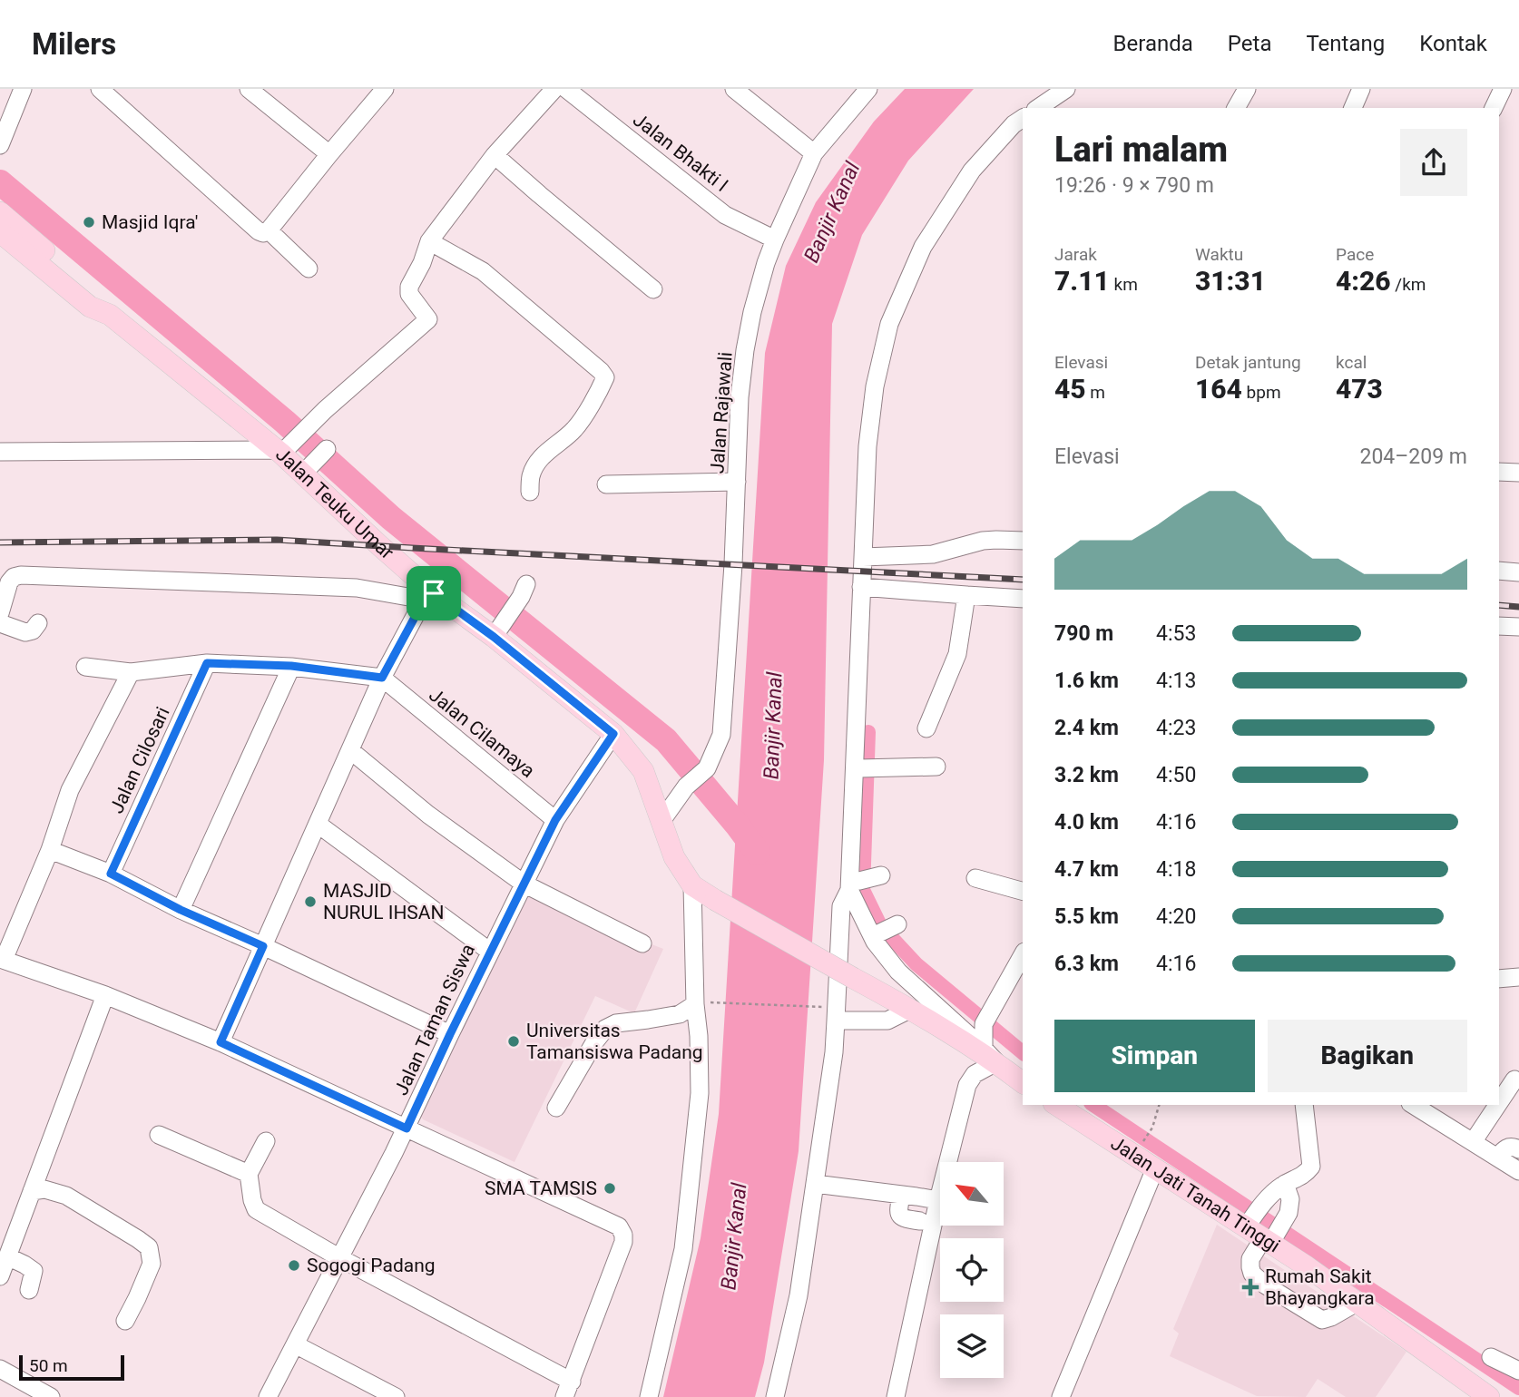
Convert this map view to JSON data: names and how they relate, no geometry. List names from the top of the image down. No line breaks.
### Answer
{"streets":{"main road":["Jalan Teuku Umar","Jalan Jati Tanah Tinggi"],"street":["Jalan Bhakti I","Jalan Rajawali","Jalan Cilamaya","Jalan Cilosari","Jalan Taman Siswa"]},"crossings":[["Jalan Bhakti I","Jalan Rajawali"],["Jalan Rajawali","Jalan Teuku Umar"],["Jalan Teuku Umar","Jalan Taman Siswa"],["Jalan Cilamaya","Jalan Taman Siswa"]],"water":["Banjir Kanal"],"places":{"other":["Masjid Iqra'","MASJID NURUL IHSAN","Universitas Tamansiswa Padang","SMA TAMSIS","Sogogi Padang"],"health":["Rumah Sakit Bhayangkara"]},"scale_bar":"50 m","north":"top left","page":{"header":"Milers","nav":["Beranda","Peta","Tentang","Kontak"],"heading":["Lari malam","19:26 · 9 × 790 m"],"stats":[["Jarak","7.11 km"],["Waktu","31:31"],["Pace","4:26 /km"],["Elevasi","45 m"],["Detak jantung","164 bpm"],["kcal","473"]],"chart":["Elevasi","204–209 m"],"list":[{"name":"790 m","note":"4:53"},{"name":"1.6 km","note":"4:13"},{"name":"2.4 km","note":"4:23"},{"name":"3.2 km","note":"4:50"},{"name":"4.0 km","note":"4:16"},{"name":"4.7 km","note":"4:18"},{"name":"5.5 km","note":"4:20"},{"name":"6.3 km","note":"4:16"}],"buttons":["Simpan","Bagikan"],"scale":"50 m"}}
